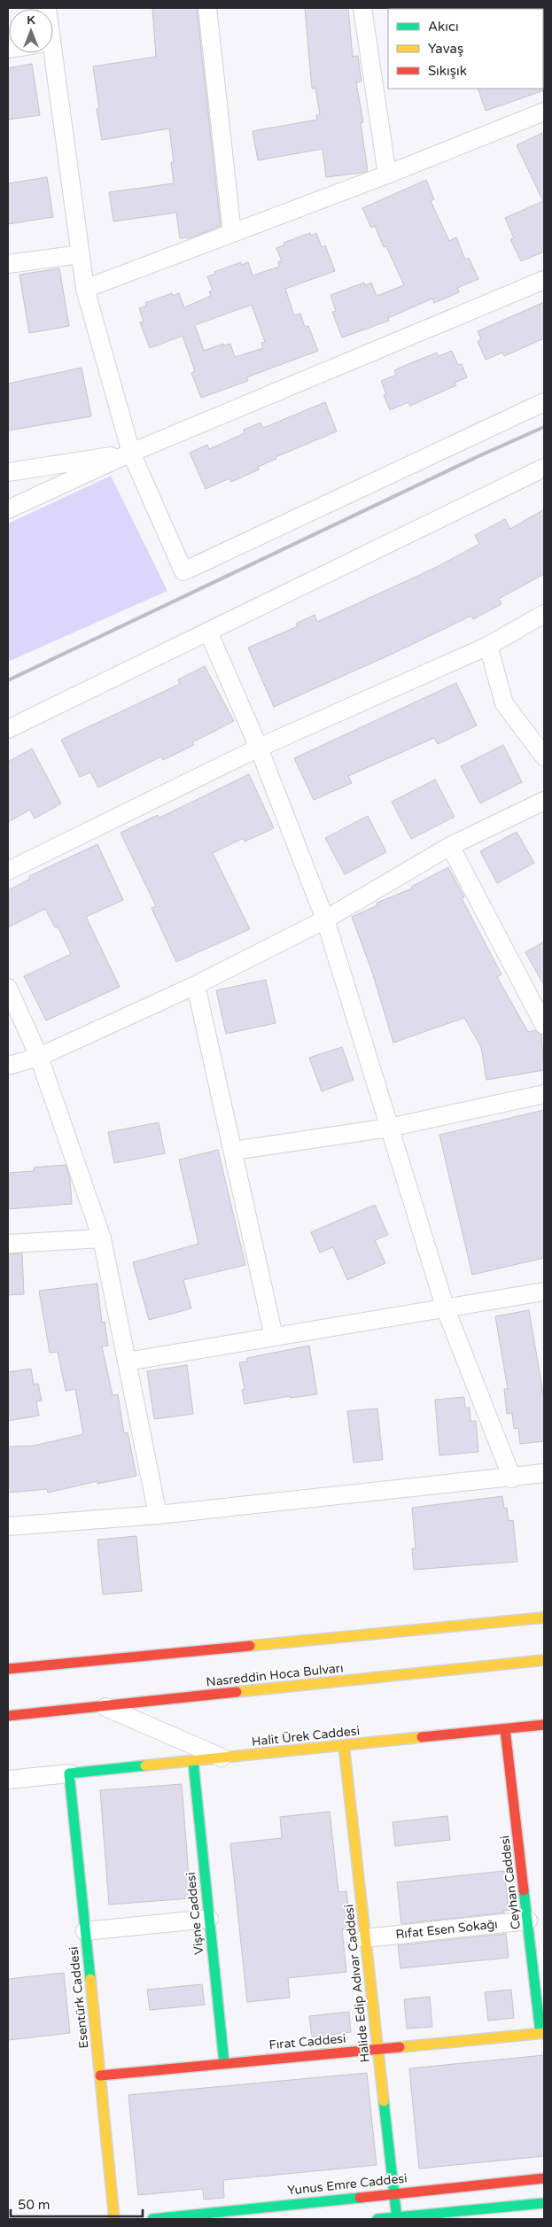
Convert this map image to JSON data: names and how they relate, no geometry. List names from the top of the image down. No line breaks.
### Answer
{"streets":{"main road":["Nasreddin Hoca Bulvarı","Halit Ürek Caddesi","Ceyhan Caddesi","Vişne Caddesi","Halide Edip Adıvar Caddesi","Esentürk Caddesi","Fırat Caddesi","Yunus Emre Caddesi"],"street":["Rıfat Esen Sokağı"]},"crossings":[["Halit Ürek Caddesi","Ceyhan Caddesi"],["Halit Ürek Caddesi","Vişne Caddesi"],["Halit Ürek Caddesi","Halide Edip Adıvar Caddesi"],["Halit Ürek Caddesi","Esentürk Caddesi"],["Ceyhan Caddesi","Rıfat Esen Sokağı"],["Ceyhan Caddesi","Fırat Caddesi"],["Vişne Caddesi","Fırat Caddesi"],["Rıfat Esen Sokağı","Halide Edip Adıvar Caddesi"],["Halide Edip Adıvar Caddesi","Fırat Caddesi"],["Halide Edip Adıvar Caddesi","Yunus Emre Caddesi"],["Esentürk Caddesi","Fırat Caddesi"]],"legend":["Akıcı","Yavaş","Sıkışık"],"scale_bar":"50 m","north":"top"}
